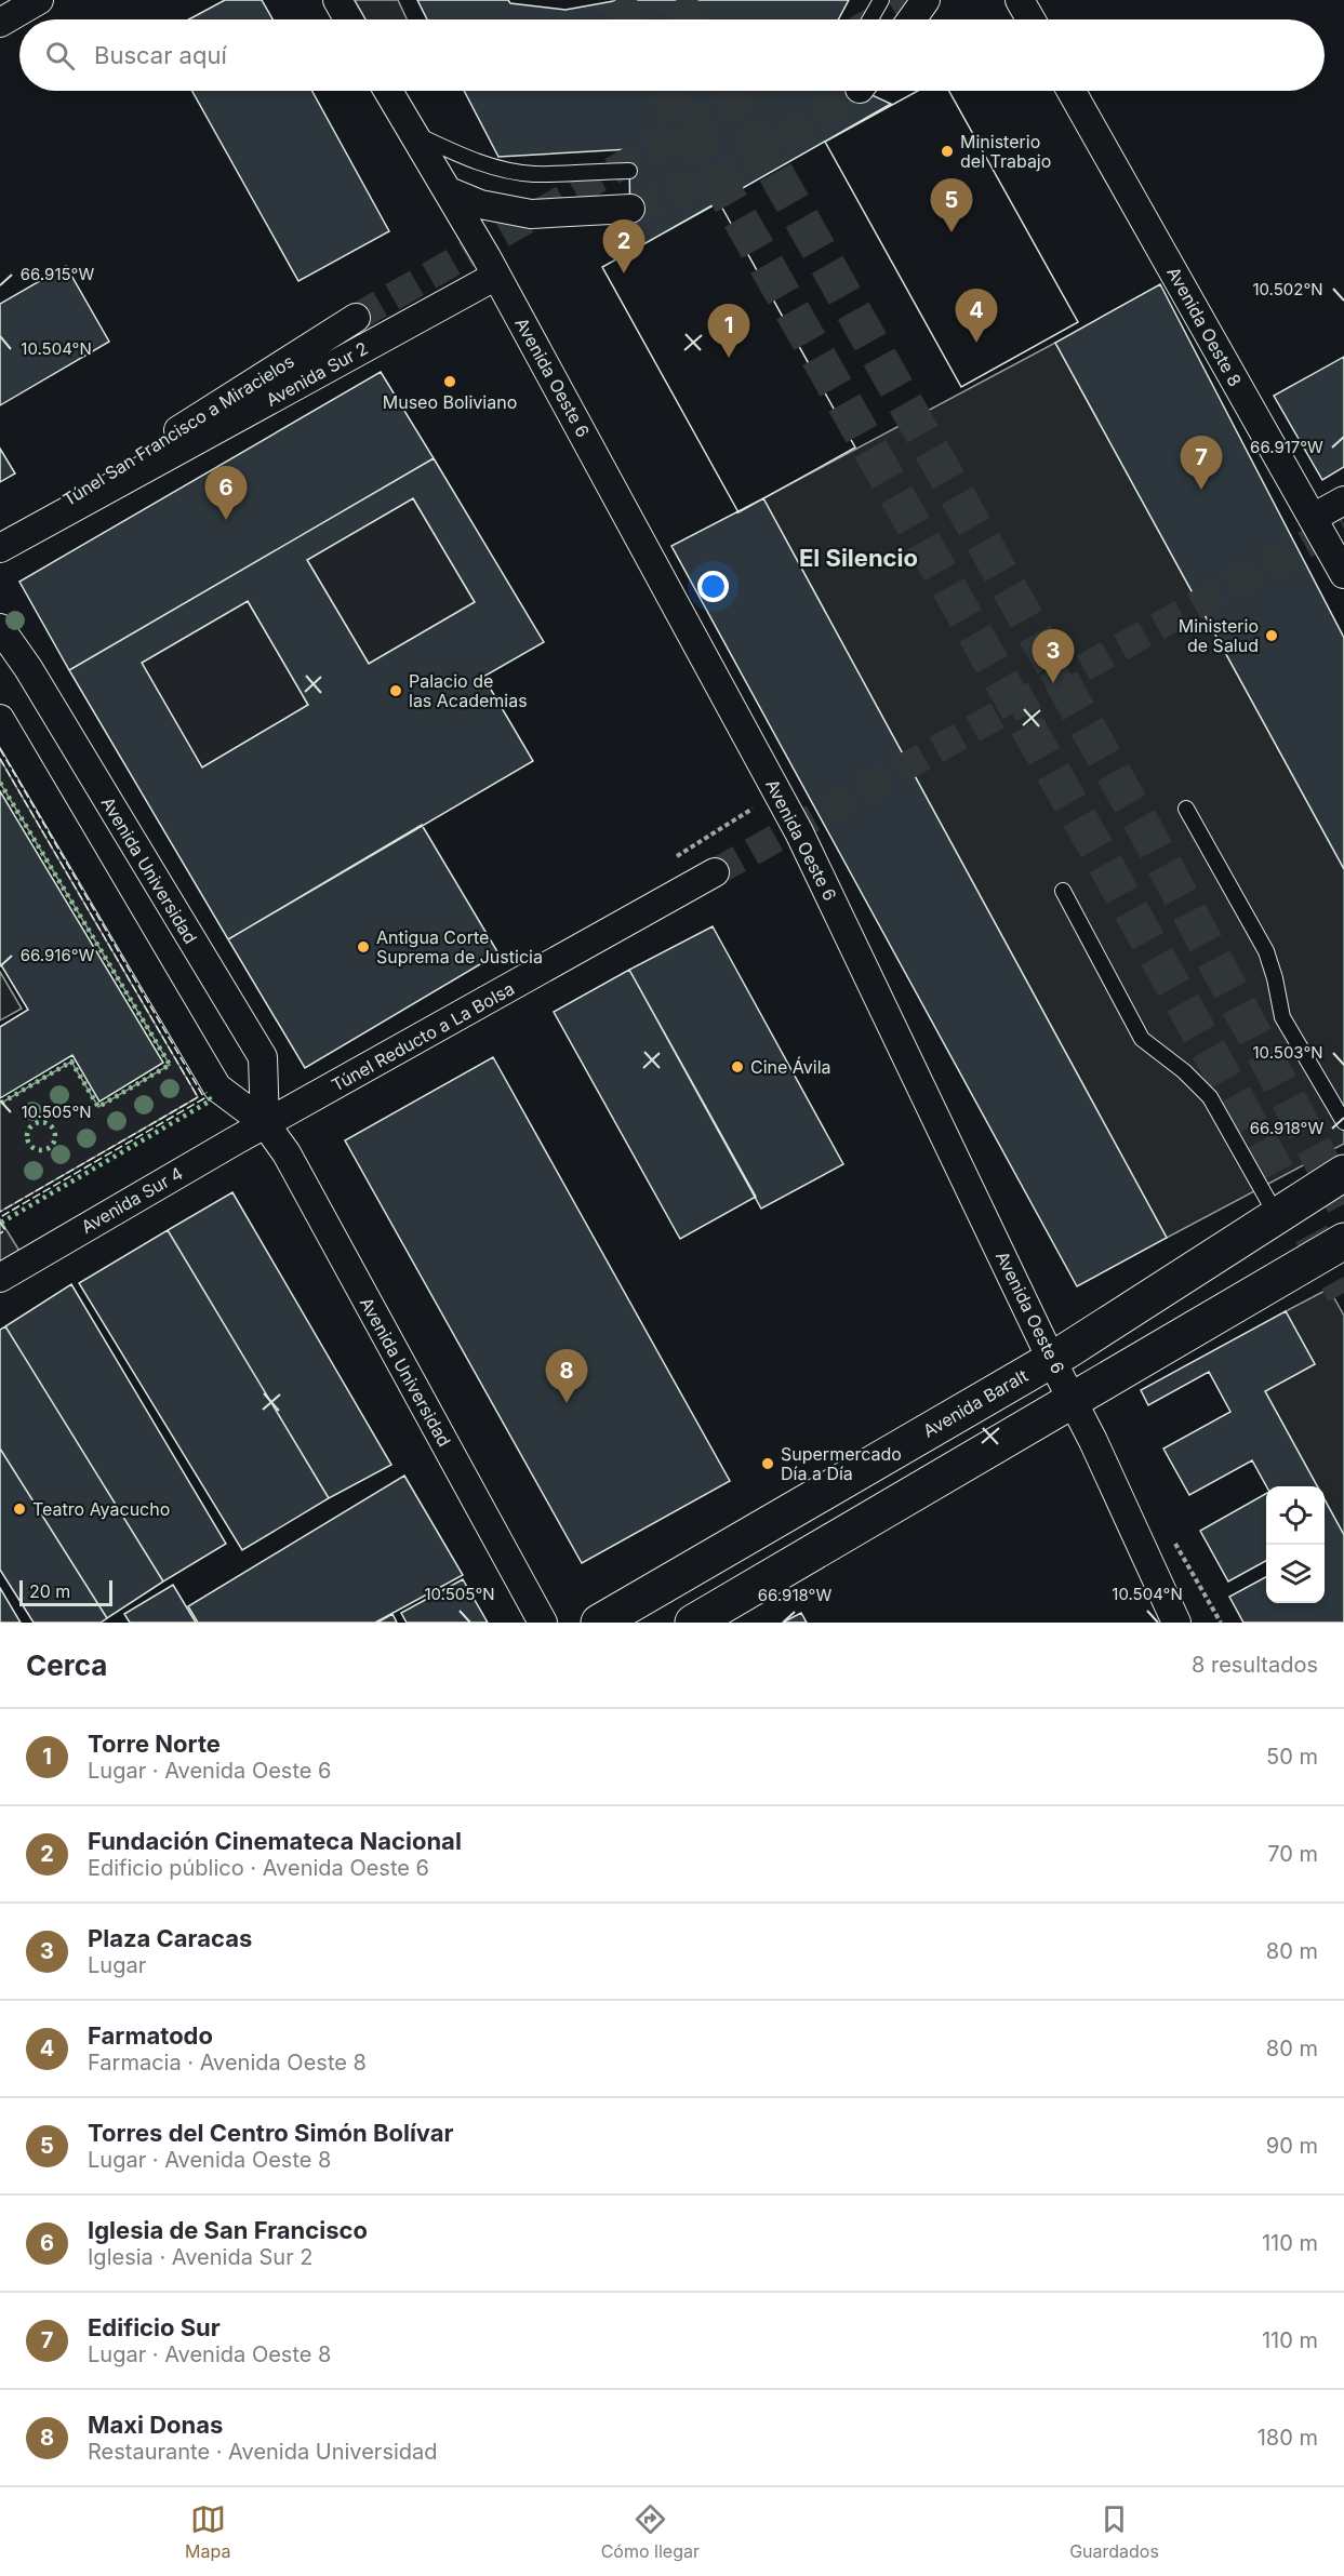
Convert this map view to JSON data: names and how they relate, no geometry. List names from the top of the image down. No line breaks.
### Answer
{"streets":{"main road":["Avenida Baralt"],"street":["Avenida Oeste 8","Avenida Sur 2","Avenida Oeste 6","Túnel San Francisco a Miracielos","Avenida Universidad","Túnel Reducto a La Bolsa","Avenida Sur 4"]},"crossings":[["Avenida Sur 2","Avenida Oeste 6"],["Avenida Sur 2","Túnel San Francisco a Miracielos"],["Avenida Oeste 6","Avenida Baralt"],["Avenida Universidad","Túnel Reducto a La Bolsa"],["Avenida Universidad","Avenida Sur 4"],["Túnel Reducto a La Bolsa","Avenida Sur 4"]],"districts":["El Silencio"],"places":["Ministerio del Trabajo","Museo Boliviano","Ministerio de Salud","Palacio de las Academias","Antigua Corte Suprema de Justicia","Cine Ávila","Supermercado Día a Día","Teatro Ayacucho"],"scale_bar":"20 m","page":{"search":"Buscar aquí","pins":["5","2","4","1","7","6","3","8"],"scale":"20 m","heading":["Cerca","8 resultados"],"list":[{"mark":"1","name":"Torre Norte","note":"Lugar · Avenida Oeste 6","value":"50 m"},{"mark":"2","name":"Fundación Cinemateca Nacional","note":"Edificio público · Avenida Oeste 6","value":"70 m"},{"mark":"3","name":"Plaza Caracas","note":"Lugar","value":"80 m"},{"mark":"4","name":"Farmatodo","note":"Farmacia · Avenida Oeste 8","value":"80 m"},{"mark":"5","name":"Torres del Centro Simón Bolívar","note":"Lugar · Avenida Oeste 8","value":"90 m"},{"mark":"6","name":"Iglesia de San Francisco","note":"Iglesia · Avenida Sur 2","value":"110 m"},{"mark":"7","name":"Edificio Sur","note":"Lugar · Avenida Oeste 8","value":"110 m"},{"mark":"8","name":"Maxi Donas","note":"Restaurante · Avenida Universidad","value":"180 m"}],"nav":["Mapa","Cómo llegar","Guardados"]},"coordinates":["66.915°W","10.502°N","10.504°N","66.917°W","66.916°W","10.503°N","10.505°N","66.918°W"]}
